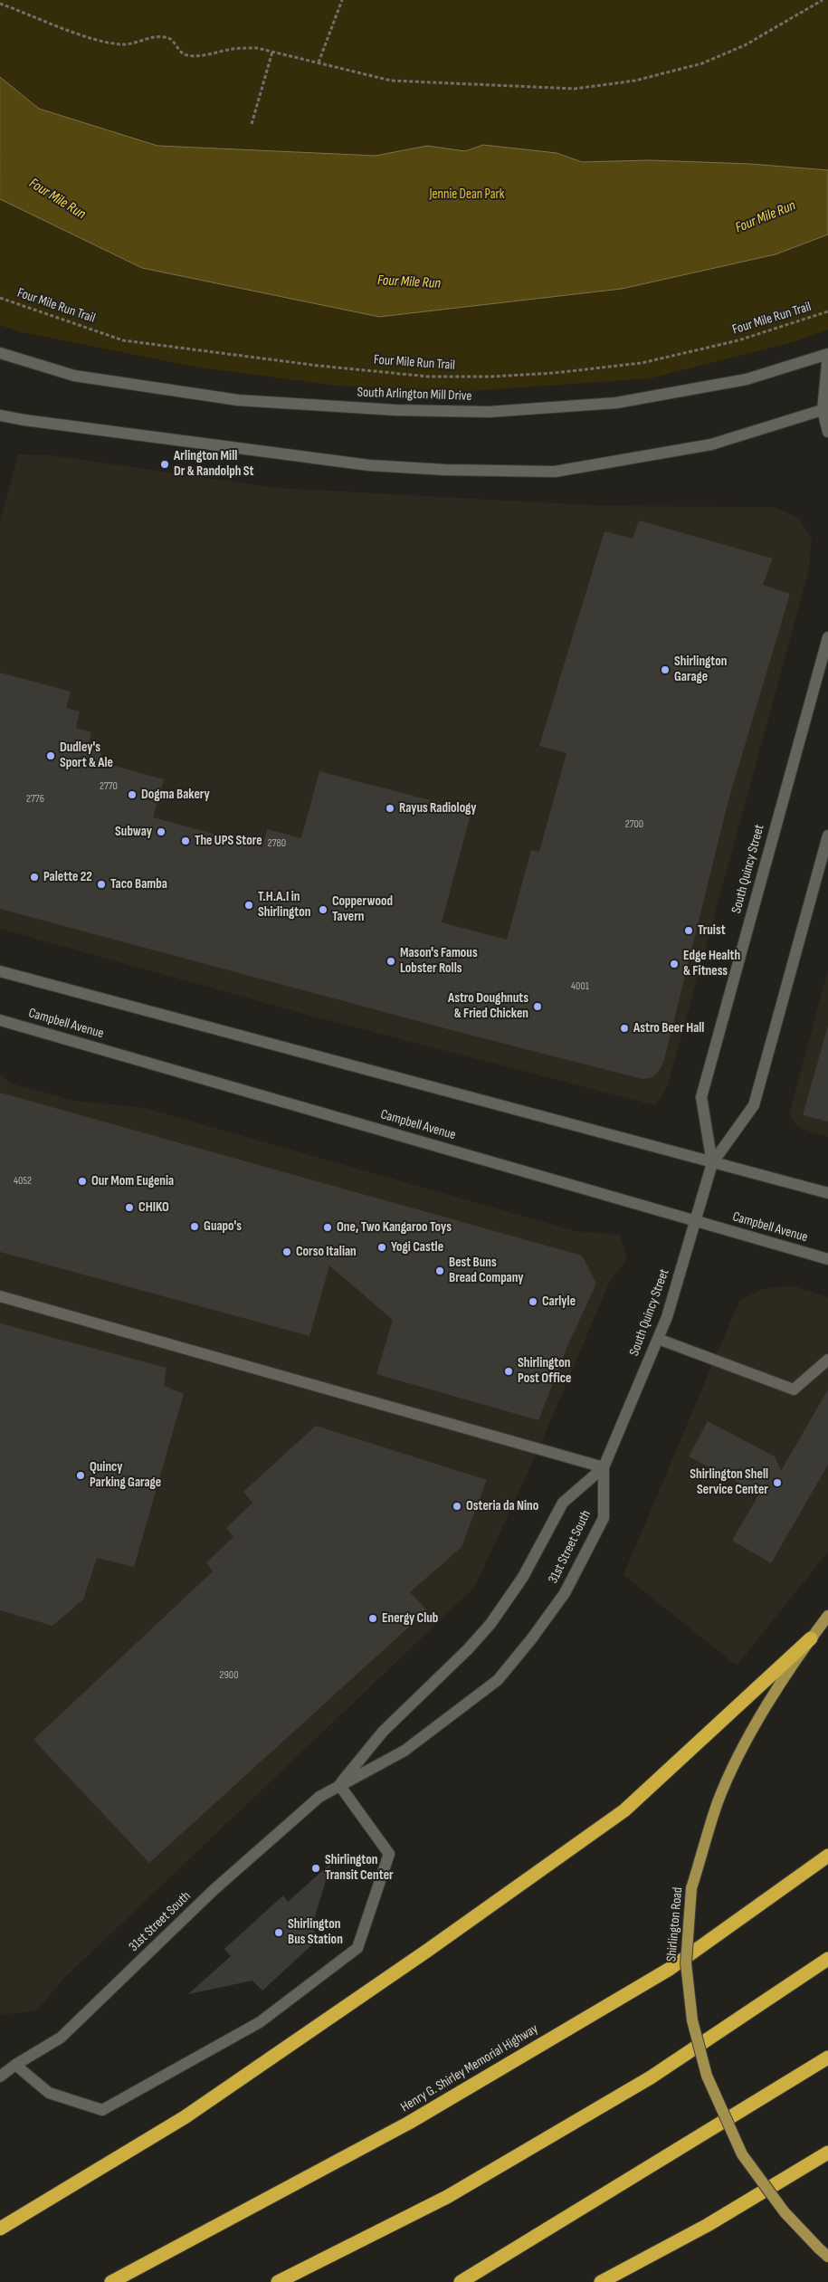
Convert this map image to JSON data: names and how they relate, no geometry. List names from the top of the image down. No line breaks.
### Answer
{"streets":{"highway":["Henry G. Shirley Memorial Highway"],"main road":["Shirlington Road"],"street":["South Arlington Mill Drive","South Quincy Street","Campbell Avenue","31st Street South"],"path":["Four Mile Run Trail"]},"crossings":[["South Quincy Street","Campbell Avenue"],["South Quincy Street","31st Street South"]],"water":["Four Mile Run"],"parks":["Jennie Dean Park"],"places":["Arlington Mill Dr & Randolph St","Shirlington Garage","Dudley's Sport & Ale","Dogma Bakery","Rayus Radiology","Subway","The UPS Store","Palette 22","Taco Bamba","T.H.A.I in Shirlington","Copperwood Tavern","Truist","Mason's Famous Lobster Rolls","Edge Health & Fitness","Astro Doughnuts & Fried Chicken","Astro Beer Hall","Our Mom Eugenia","CHIKO","Guapo's","One, Two Kangaroo Toys","Yogi Castle","Corso Italian","Best Buns Bread Company","Carlyle","Shirlington Post Office","Quincy Parking Garage","Shirlington Shell Service Center","Osteria da Nino","Energy Club","Shirlington Transit Center","Shirlington Bus Station"],"house_numbers":["2770","2776","2700","2780","4001","4052","2900"]}
